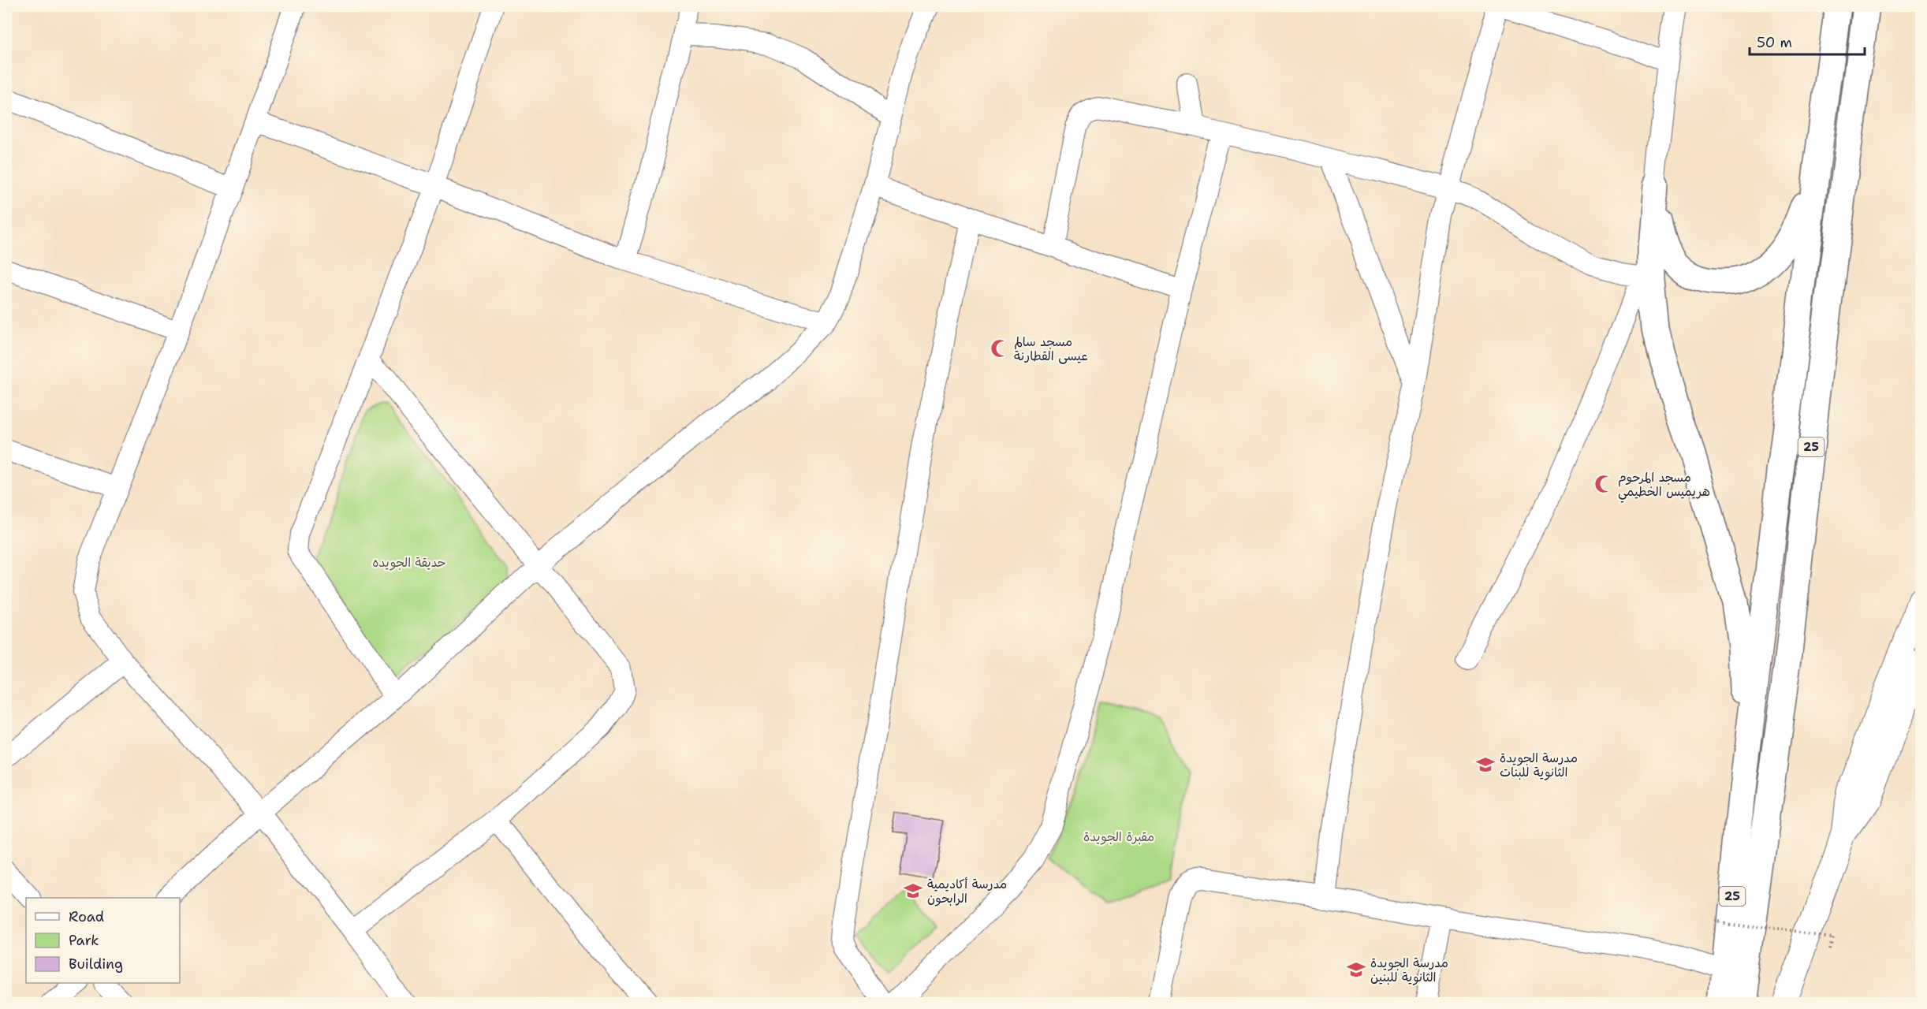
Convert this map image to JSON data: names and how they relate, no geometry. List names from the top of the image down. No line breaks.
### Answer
{"streets":{"highway":["25"]},"parks":["حديقة الجويده","مقبرة الجويدة"],"places":{"mosque":["مسجد سالم عيسى القطارنة","مسجد المرحوم هريميس الخطيمي"],"school or university":["مدرسة الجويدة الثانوية للبنات","مدرسة أكاديمية الرابحون","مدرسة الجويدة الثانوية للبنين"]},"legend":["Road","Park","Building"],"scale_bar":"50 m"}
